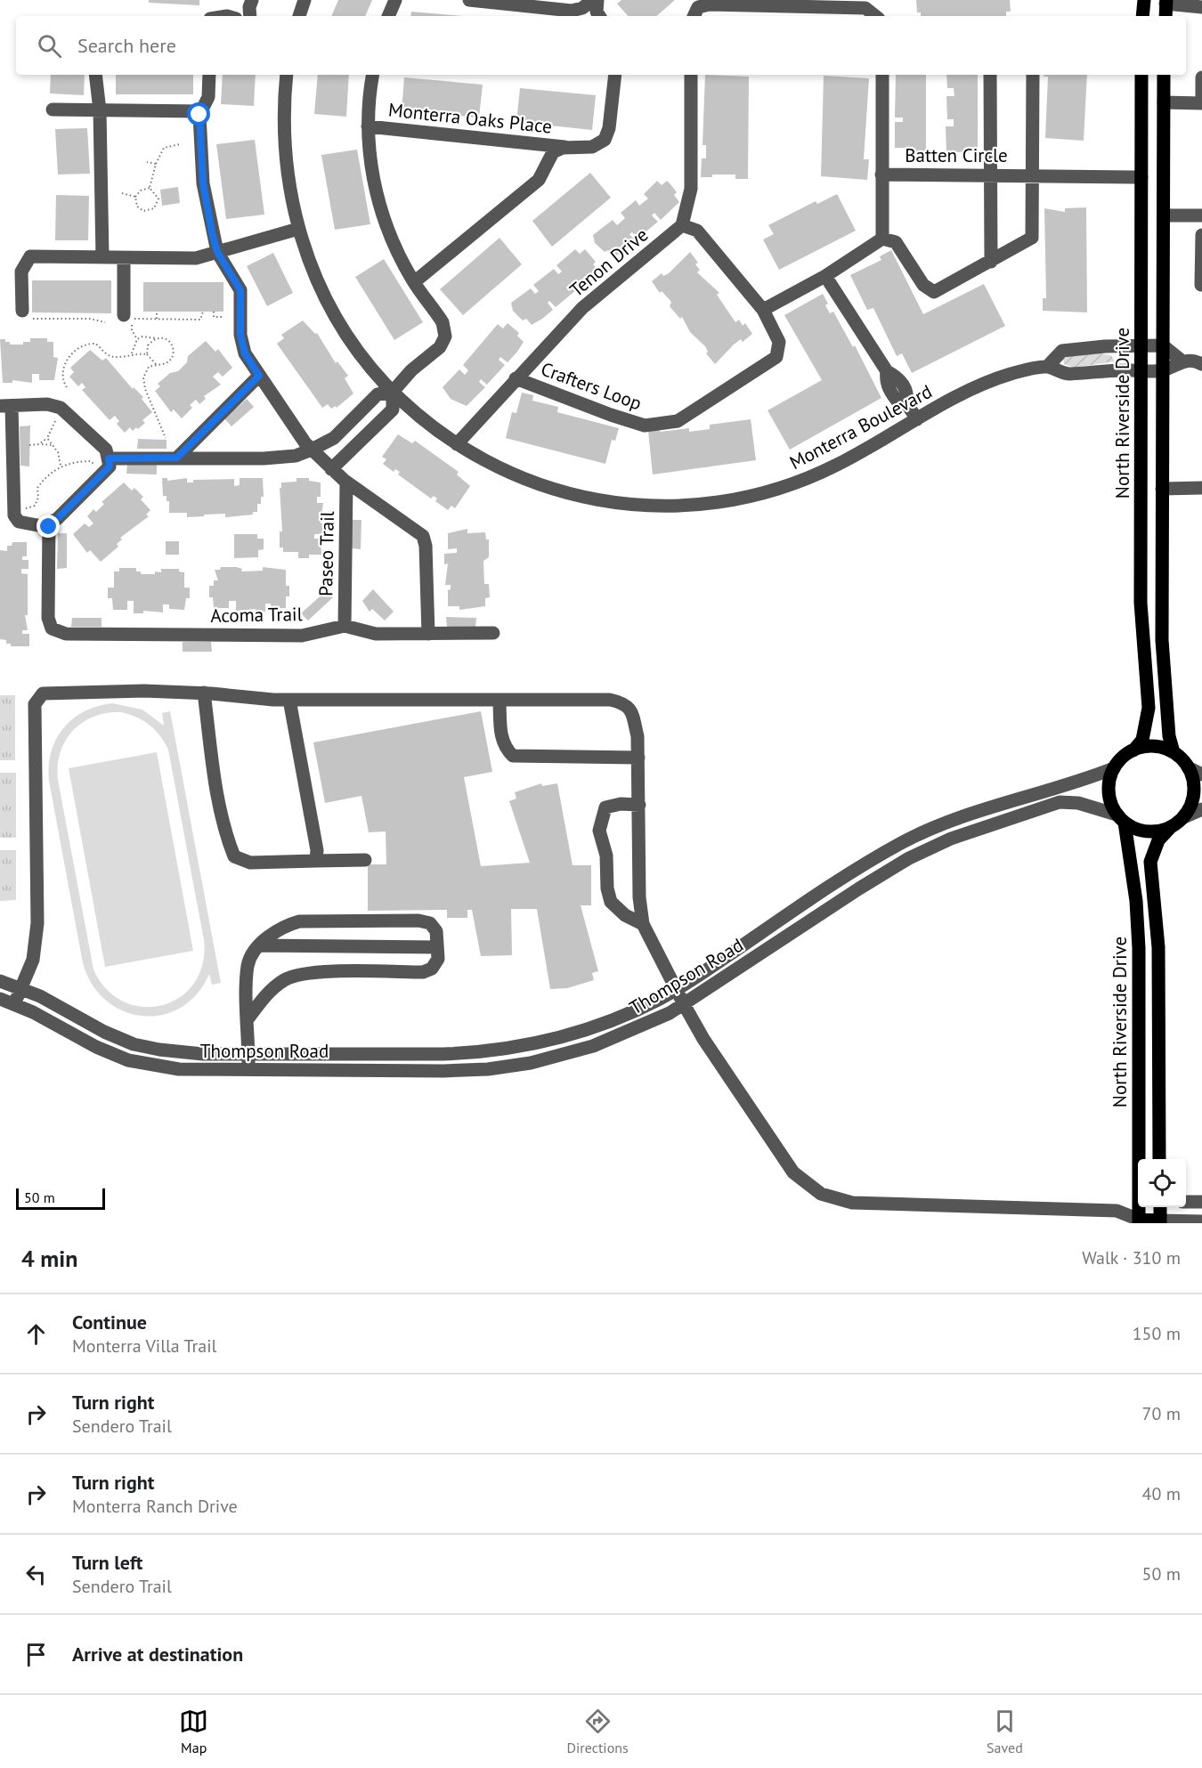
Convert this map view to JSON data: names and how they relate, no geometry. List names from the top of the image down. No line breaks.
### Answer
{"streets":{"main road":["North Riverside Drive"],"street":["Monterra Oaks Place","Batten Circle","Tenon Drive","Crafters Loop","Monterra Boulevard","Paseo Trail","Acoma Trail","Thompson Road"]},"crossings":[["Batten Circle","North Riverside Drive"],["Tenon Drive","Crafters Loop"],["Tenon Drive","Monterra Boulevard"],["North Riverside Drive","Monterra Boulevard"],["North Riverside Drive","Thompson Road"],["Paseo Trail","Acoma Trail"]],"scale_bar":"50 m","page":{"search":"Search here","scale":"50 m","heading":["4 min","Walk · 310 m"],"list":[["Continue","Monterra Villa Trail","150 m"],["Turn right","Sendero Trail","70 m"],["Turn right","Monterra Ranch Drive","40 m"],["Turn left","Sendero Trail","50 m"],"Arrive at destination"],"nav":["Map","Directions","Saved"]}}
